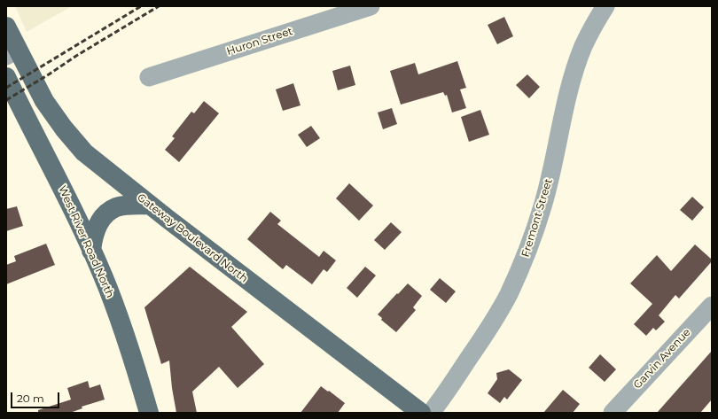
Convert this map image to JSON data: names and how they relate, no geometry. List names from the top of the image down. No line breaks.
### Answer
{"streets":{"main road":["Gateway Boulevard North","West River Road North"],"street":["Huron Street","Fremont Street","Garvin Avenue"]},"scale_bar":"20 m"}
